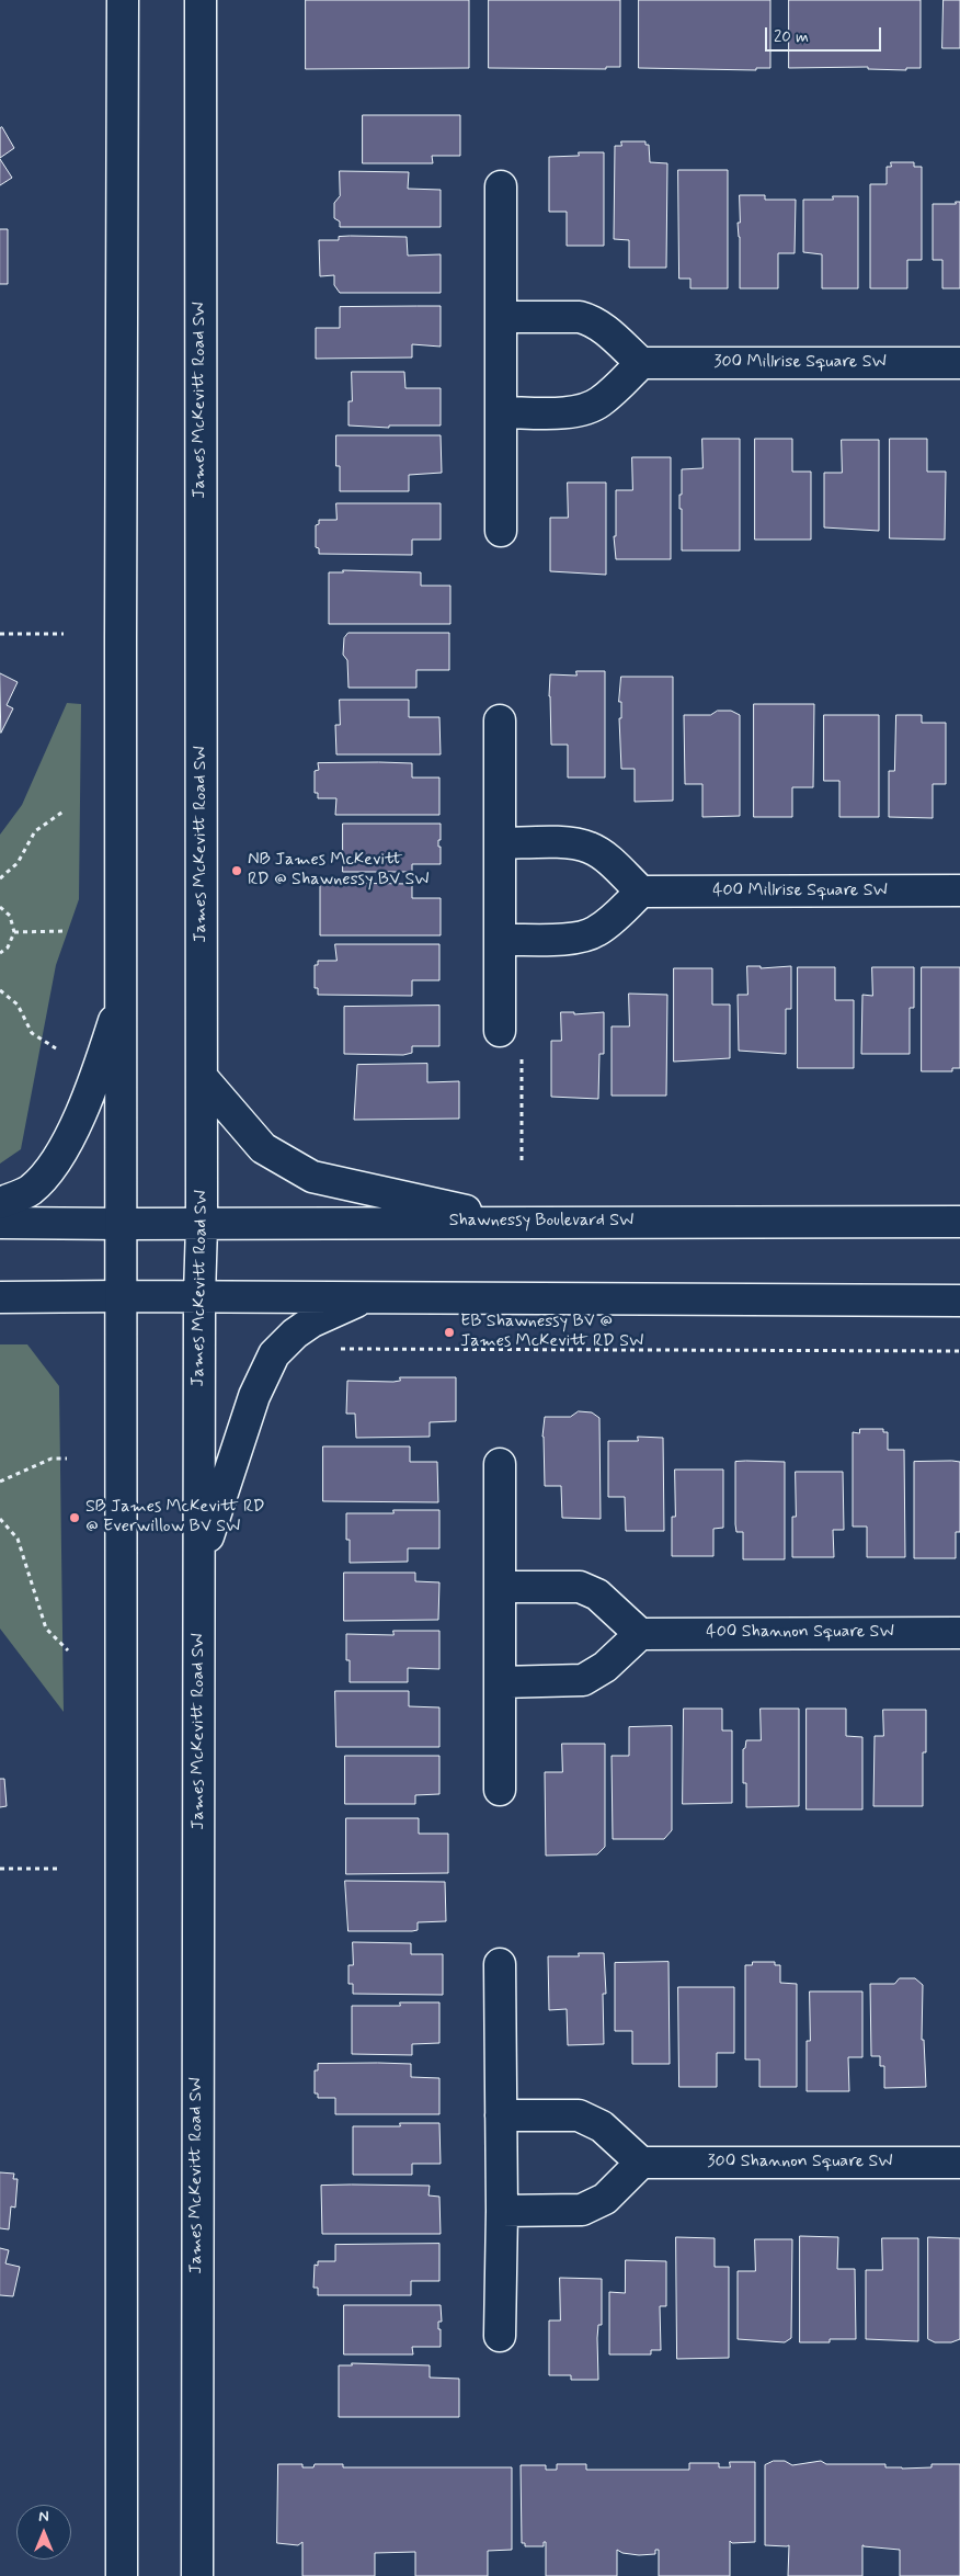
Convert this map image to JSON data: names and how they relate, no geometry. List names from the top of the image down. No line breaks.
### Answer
{"streets":{"main road":["300 Millrise Square SW","James McKevitt Road SW","400 Millrise Square SW","Shawnessy Boulevard SW","400 Shannon Square SW","300 Shannon Square SW"]},"crossings":[["James McKevitt Road SW","Shawnessy Boulevard SW"]],"places":["NB James McKevitt RD @ Shawnessy BV SW","EB Shawnessy BV @ James McKevitt RD SW","SB James McKevitt RD @ Everwillow BV SW"],"scale_bar":"20 m","north":"top"}
